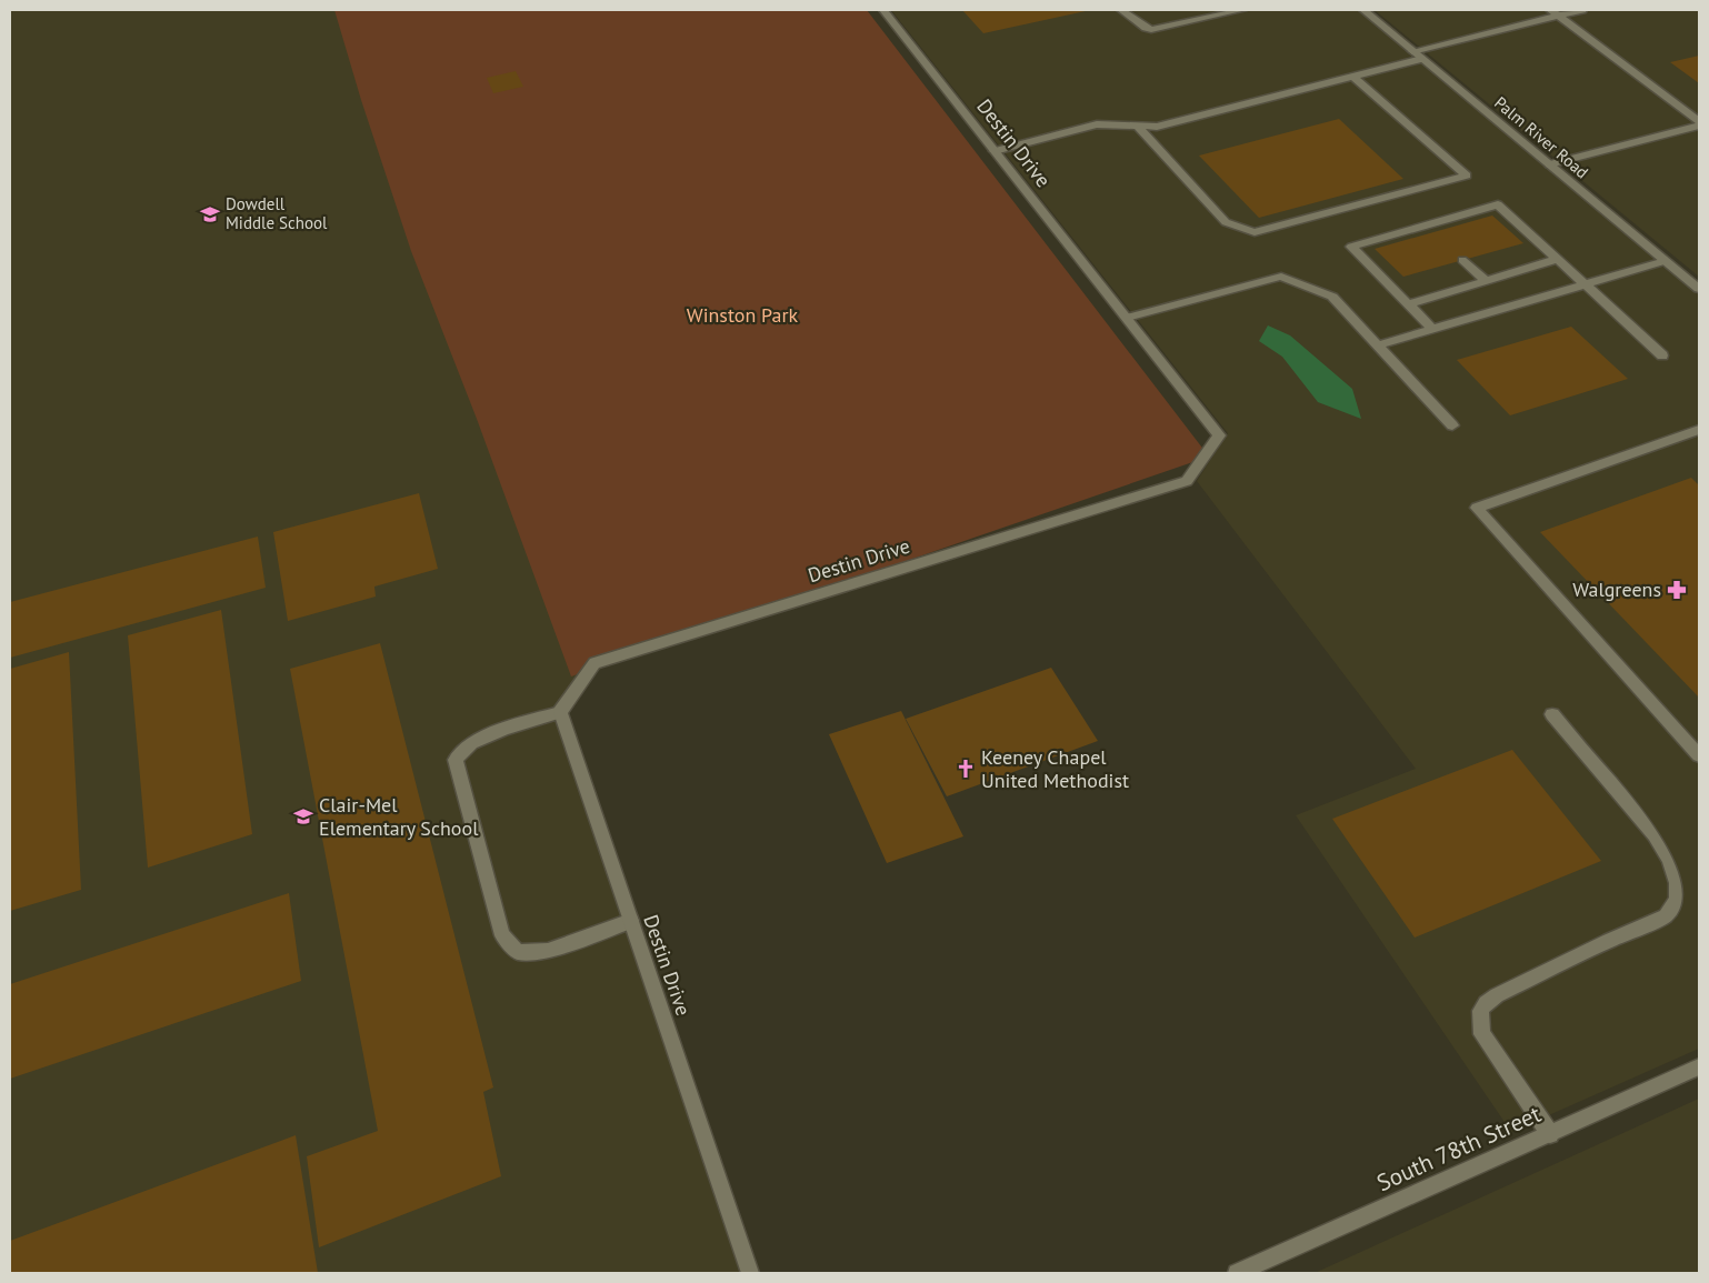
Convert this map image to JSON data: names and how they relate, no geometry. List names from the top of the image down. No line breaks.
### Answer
{"streets":{"street":["Palm River Road","Destin Drive","South 78th Street"]},"parks":["Winston Park"],"places":{"school or university":["Dowdell Middle School","Clair-Mel Elementary School"],"pharmacy":["Walgreens"],"church":["Keeney Chapel United Methodist"]}}
